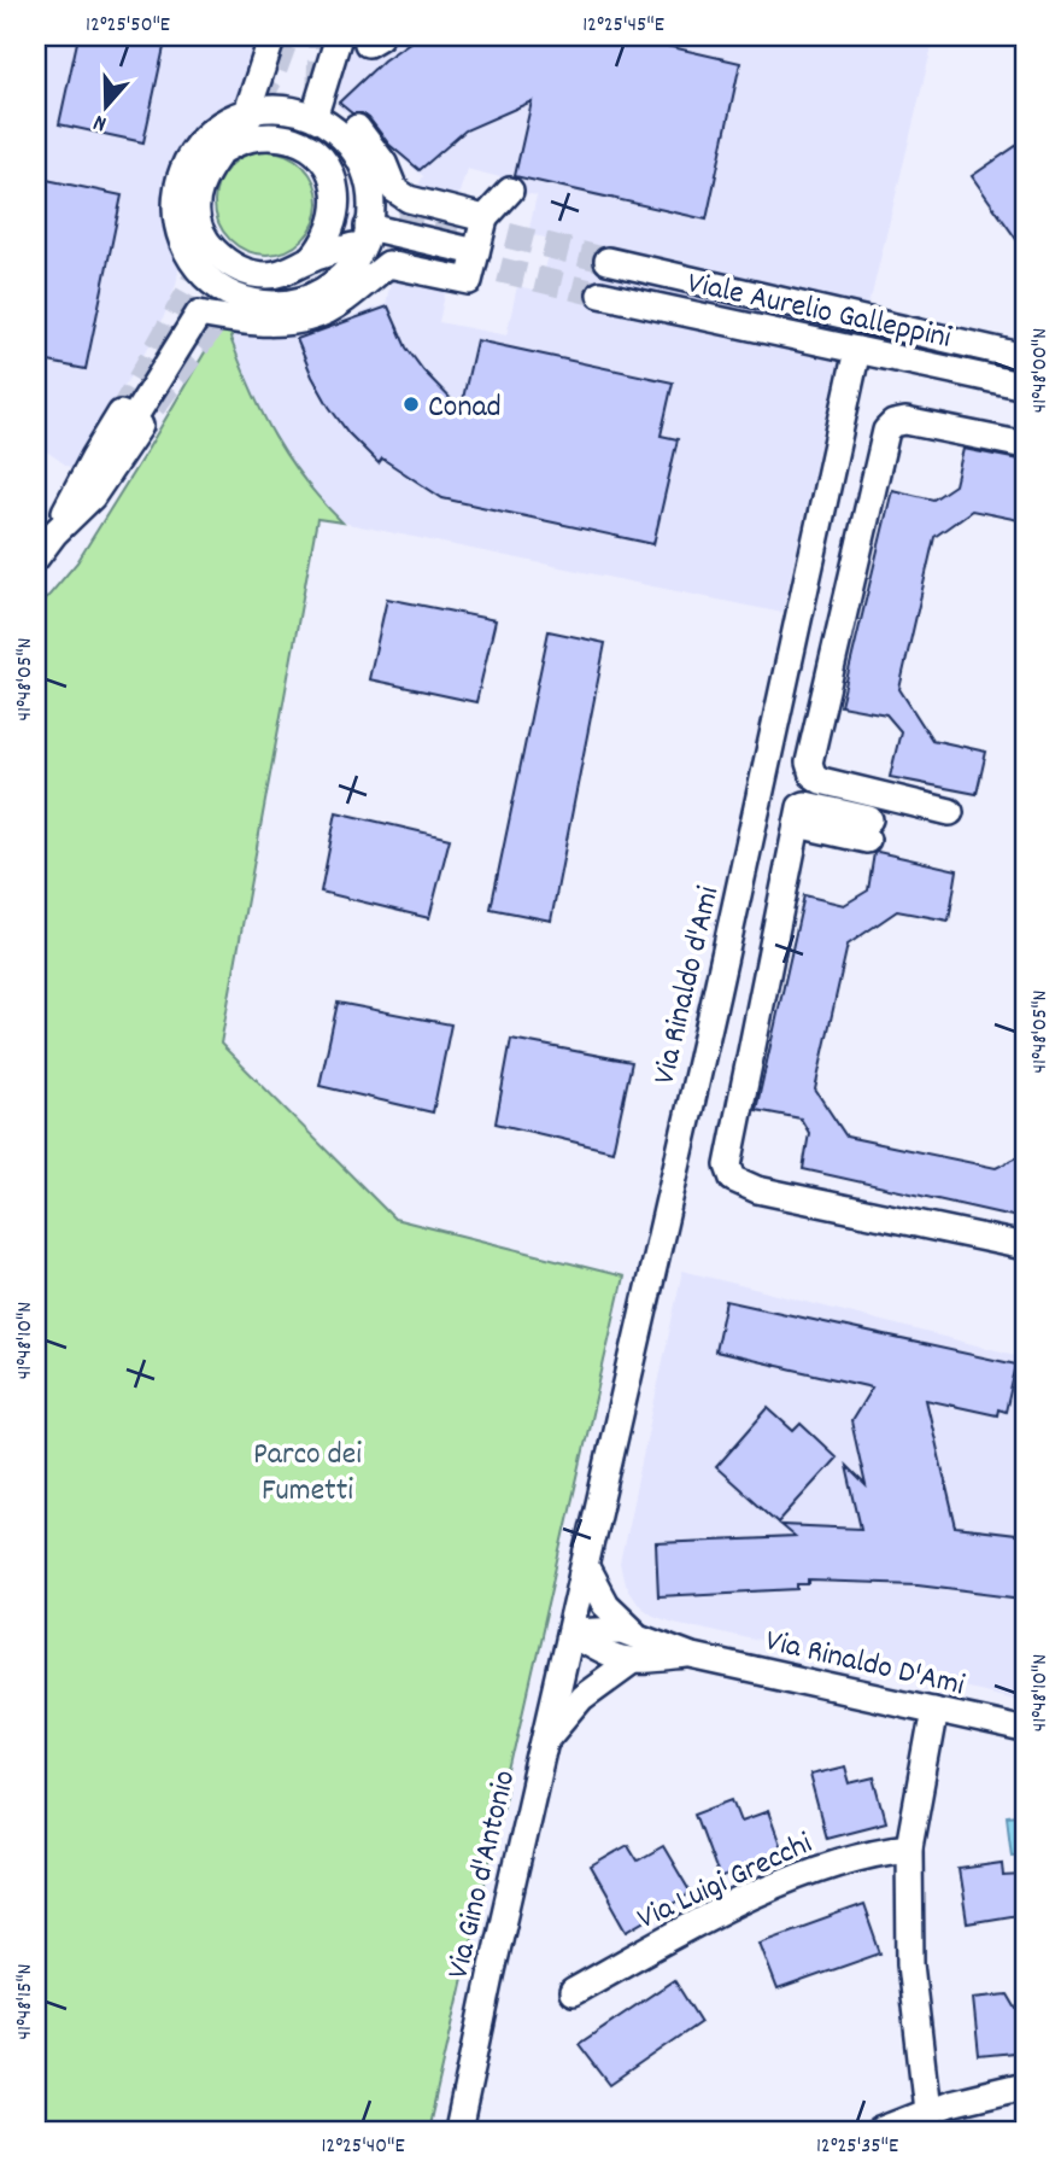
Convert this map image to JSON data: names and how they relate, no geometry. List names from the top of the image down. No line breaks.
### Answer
{"streets":{"street":["Viale Aurelio Galleppini","Via Rinaldo d'Ami","Via Rinaldo D'Ami","Via Gino d'Antonio","Via Luigi Grecchi"]},"crossings":[["Viale Aurelio Galleppini","Via Rinaldo d'Ami"],["Via Rinaldo d'Ami","Via Rinaldo D'Ami"],["Via Rinaldo d'Ami","Via Gino d'Antonio"],["Via Rinaldo D'Ami","Via Gino d'Antonio"]],"parks":["Parco dei Fumetti"],"places":["Conad"],"north":"bottom","coordinates":["12°25'50\"E","12°25'45\"E","41°48'00\"N","41°48'05\"N","41°48'10\"N","41°48'15\"N","12°25'40\"E","12°25'35\"E"]}
